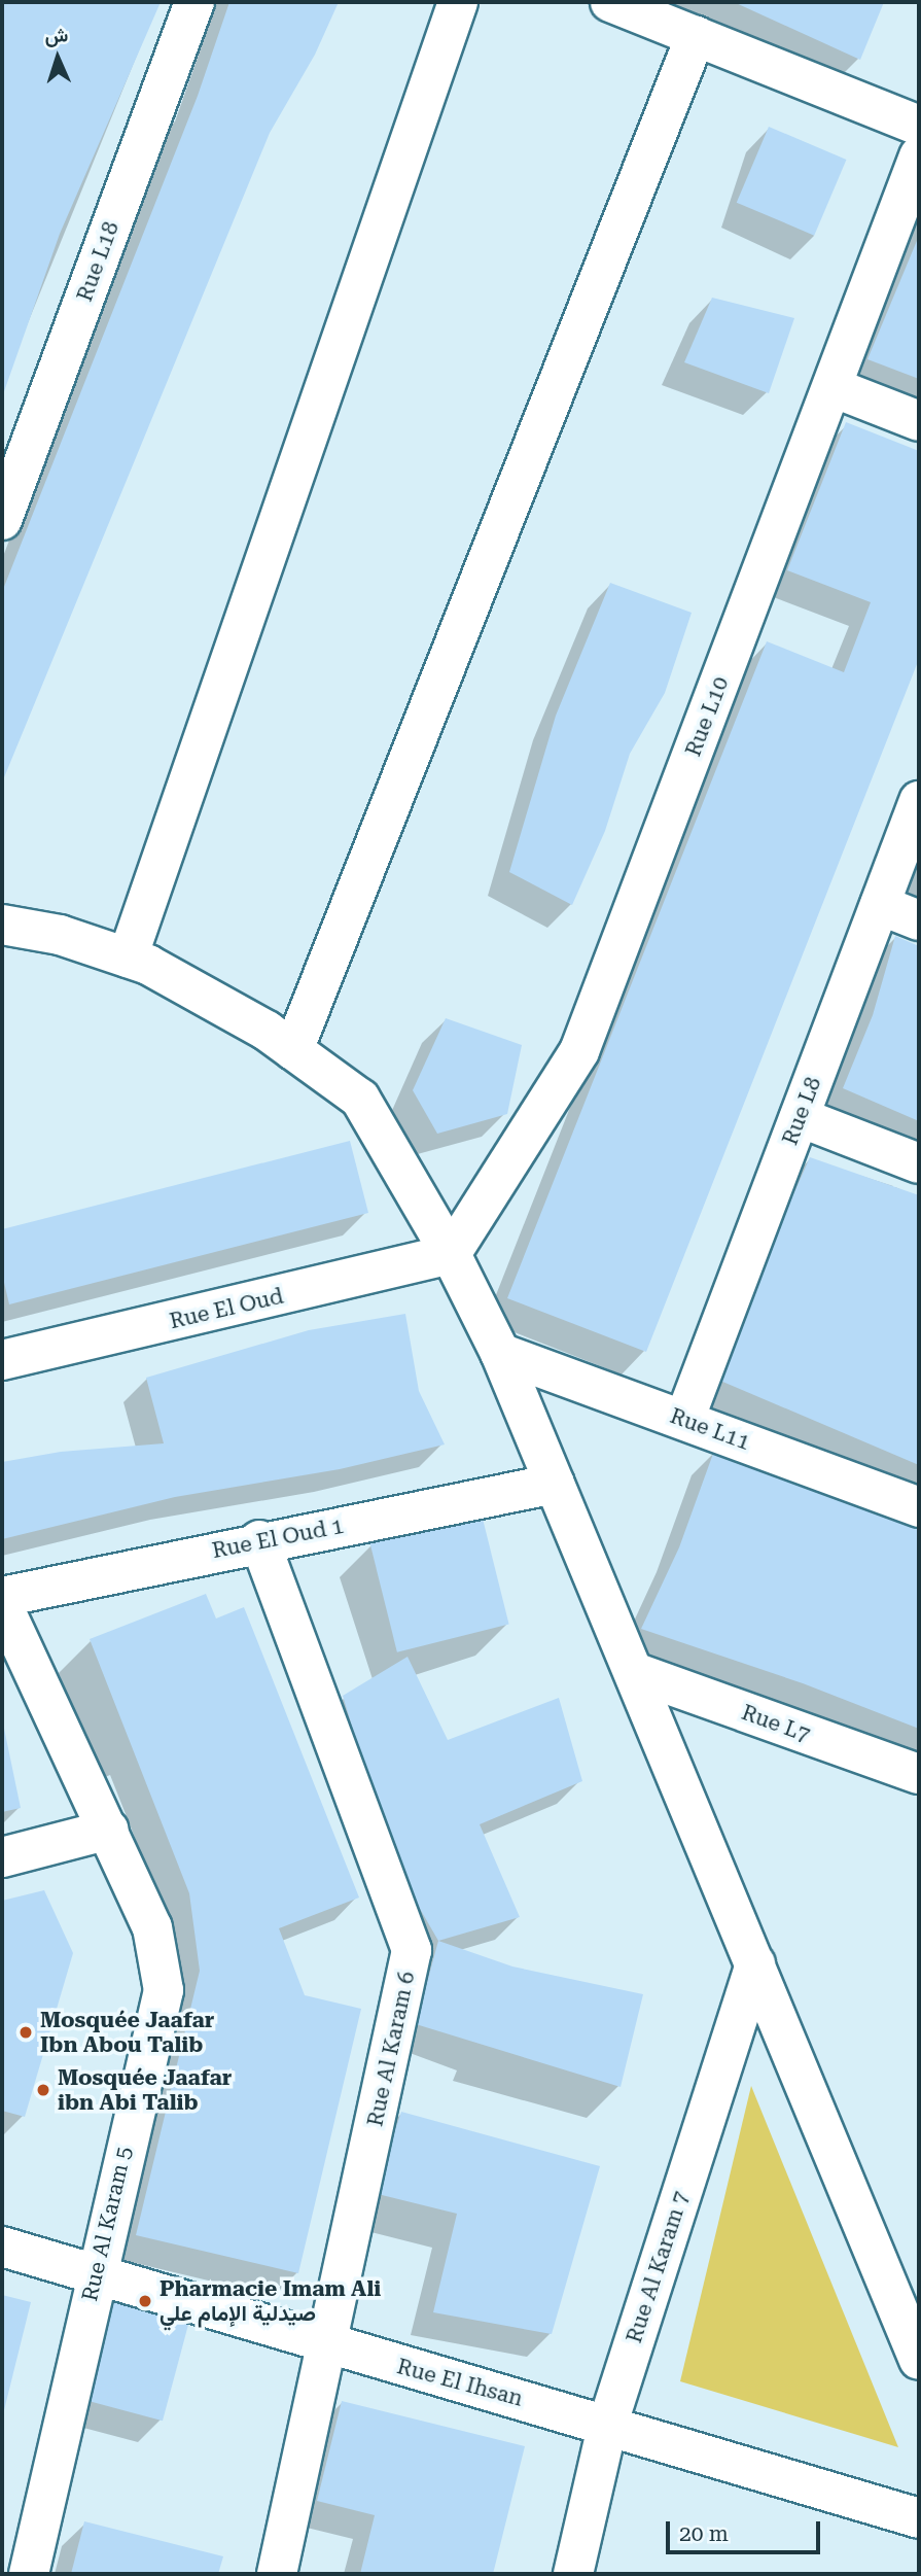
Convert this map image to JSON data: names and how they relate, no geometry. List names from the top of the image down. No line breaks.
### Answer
{"streets":{"street":["Rue L18","Rue L10","Rue L8","Rue El Oud","Rue L11","Rue El Oud 1","Rue L7","Rue Al Karam 6","Rue Al Karam 5","Rue Al Karam 7","Rue El Ihsan"]},"crossings":[["Rue L10","Rue El Oud"],["Rue L8","Rue L11"],["Rue El Oud 1","Rue Al Karam 6"],["Rue Al Karam 6","Rue El Ihsan"],["Rue Al Karam 5","Rue El Ihsan"],["Rue Al Karam 7","Rue El Ihsan"]],"places":["Mosquée Jaafar Ibn Abou Talib","Mosquée Jaafar ibn Abi Talib","Pharmacie Imam Ali صيدلية الإمام علي"],"scale_bar":"20 m","north":"top"}
